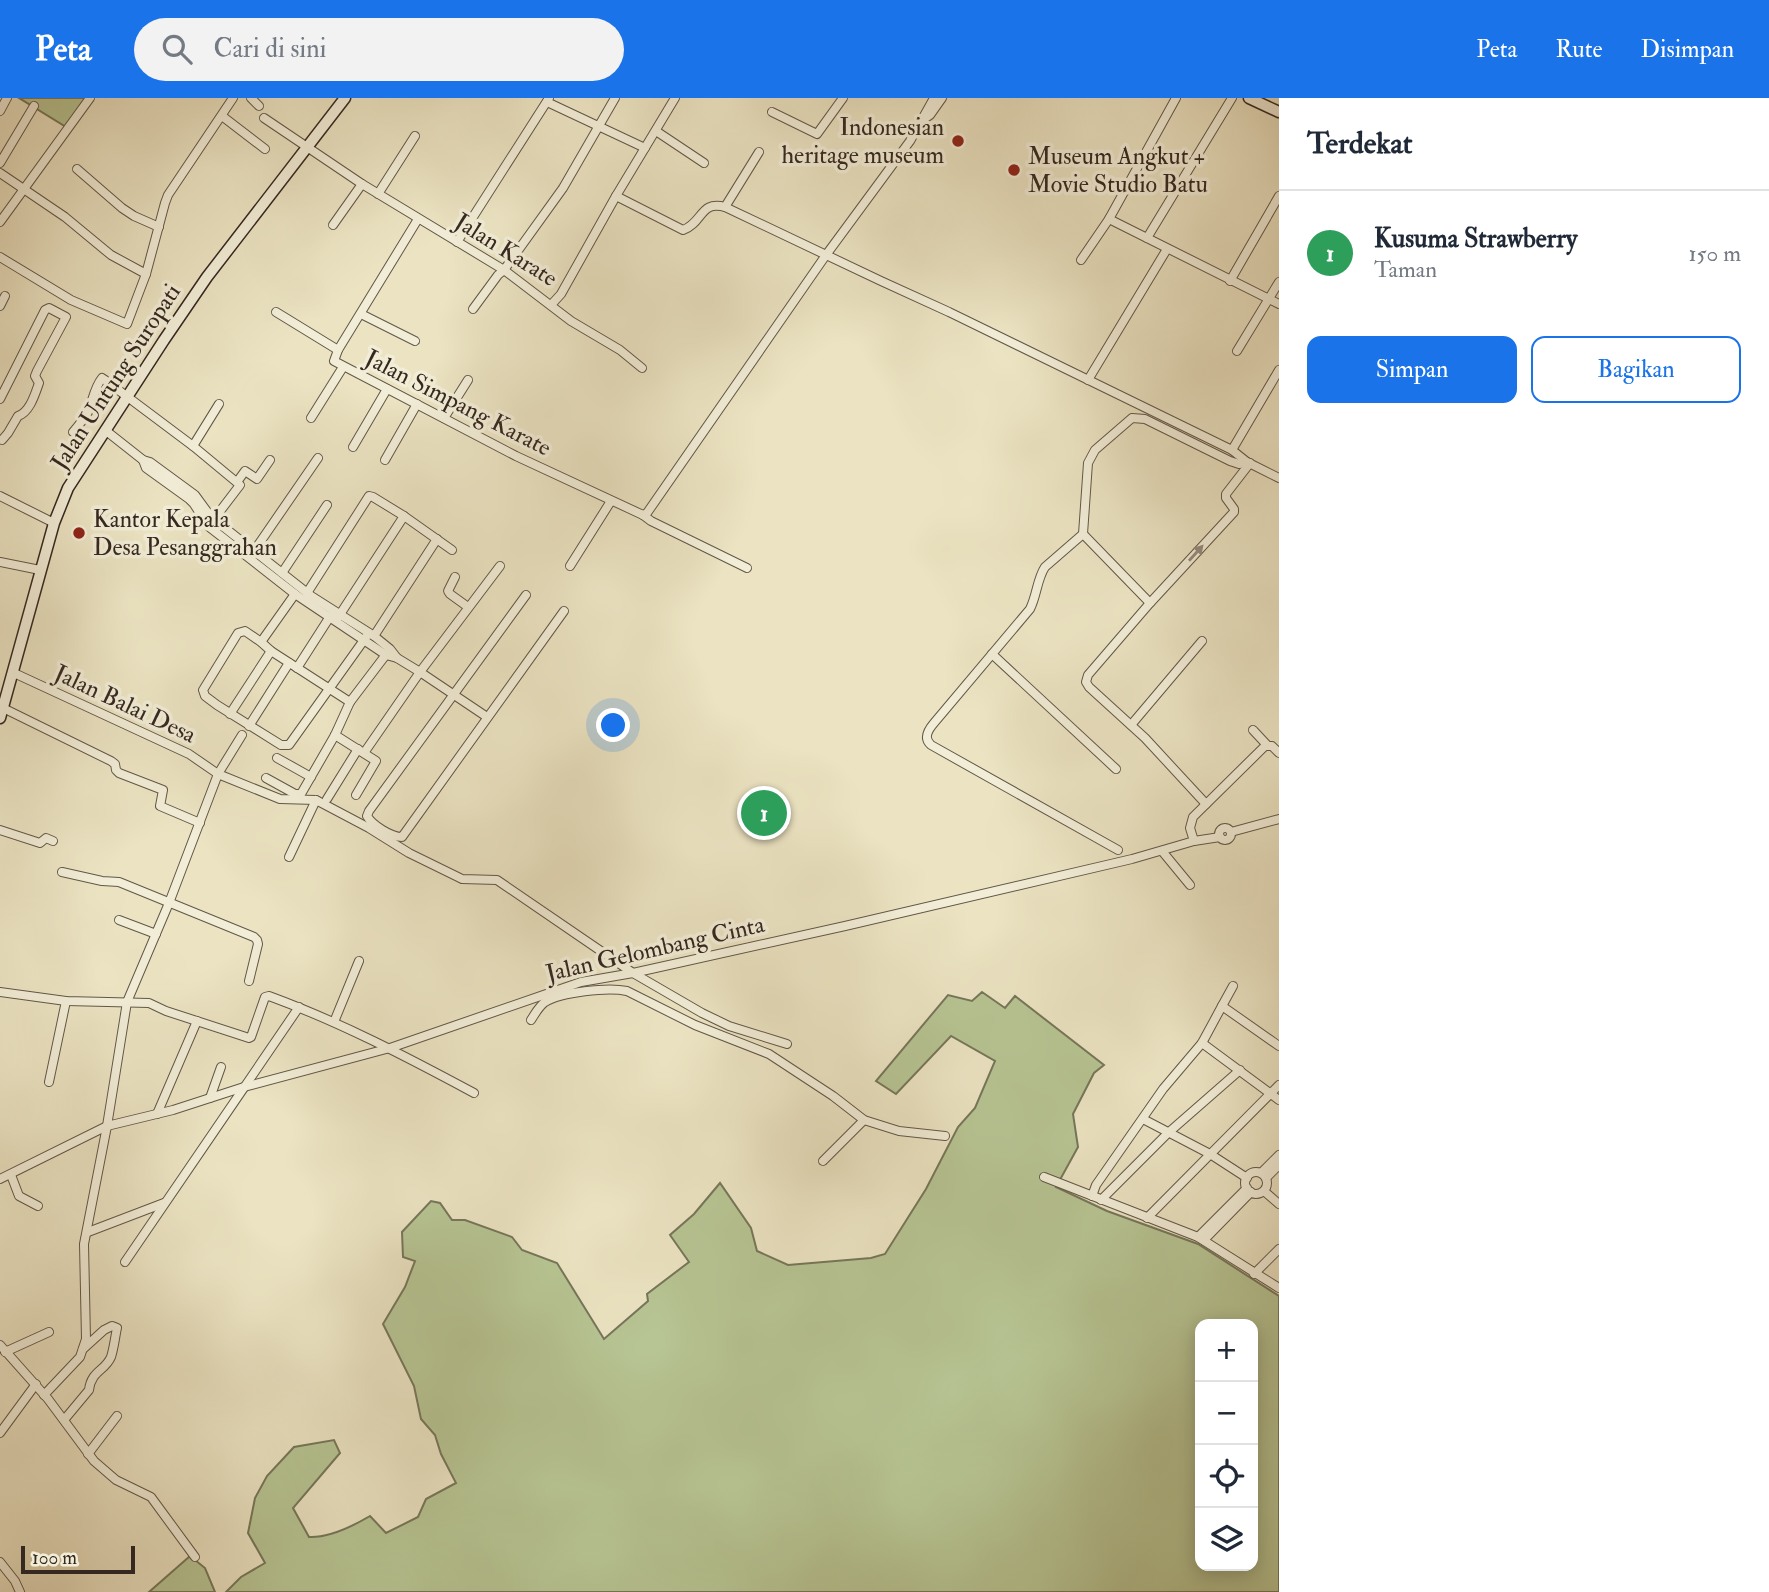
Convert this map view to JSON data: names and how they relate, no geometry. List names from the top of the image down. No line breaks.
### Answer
{"streets":{"main road":["Jalan Untung Suropati"],"street":["Jalan Karate","Jalan Simpang Karate","Jalan Balai Desa","Jalan Gelombang Cinta"]},"crossings":[["Jalan Karate","Jalan Untung Suropati"],["Jalan Karate","Jalan Simpang Karate"],["Jalan Untung Suropati","Jalan Balai Desa"]],"places":["Indonesian heritage museum","Museum Angkut + Movie Studio Batu","Kantor Kepala Desa Pesanggrahan"],"scale_bar":"100 m","page":{"header":"Peta","search":"Cari di sini","nav":["Peta","Rute","Disimpan"],"heading":"Terdekat","list":[{"mark":"1","name":"Kusuma Strawberry","note":"Taman","value":"150 m"}],"buttons":["Simpan","Bagikan"],"pins":"1","map_buttons":["+","−"],"scale":"100 m"}}
